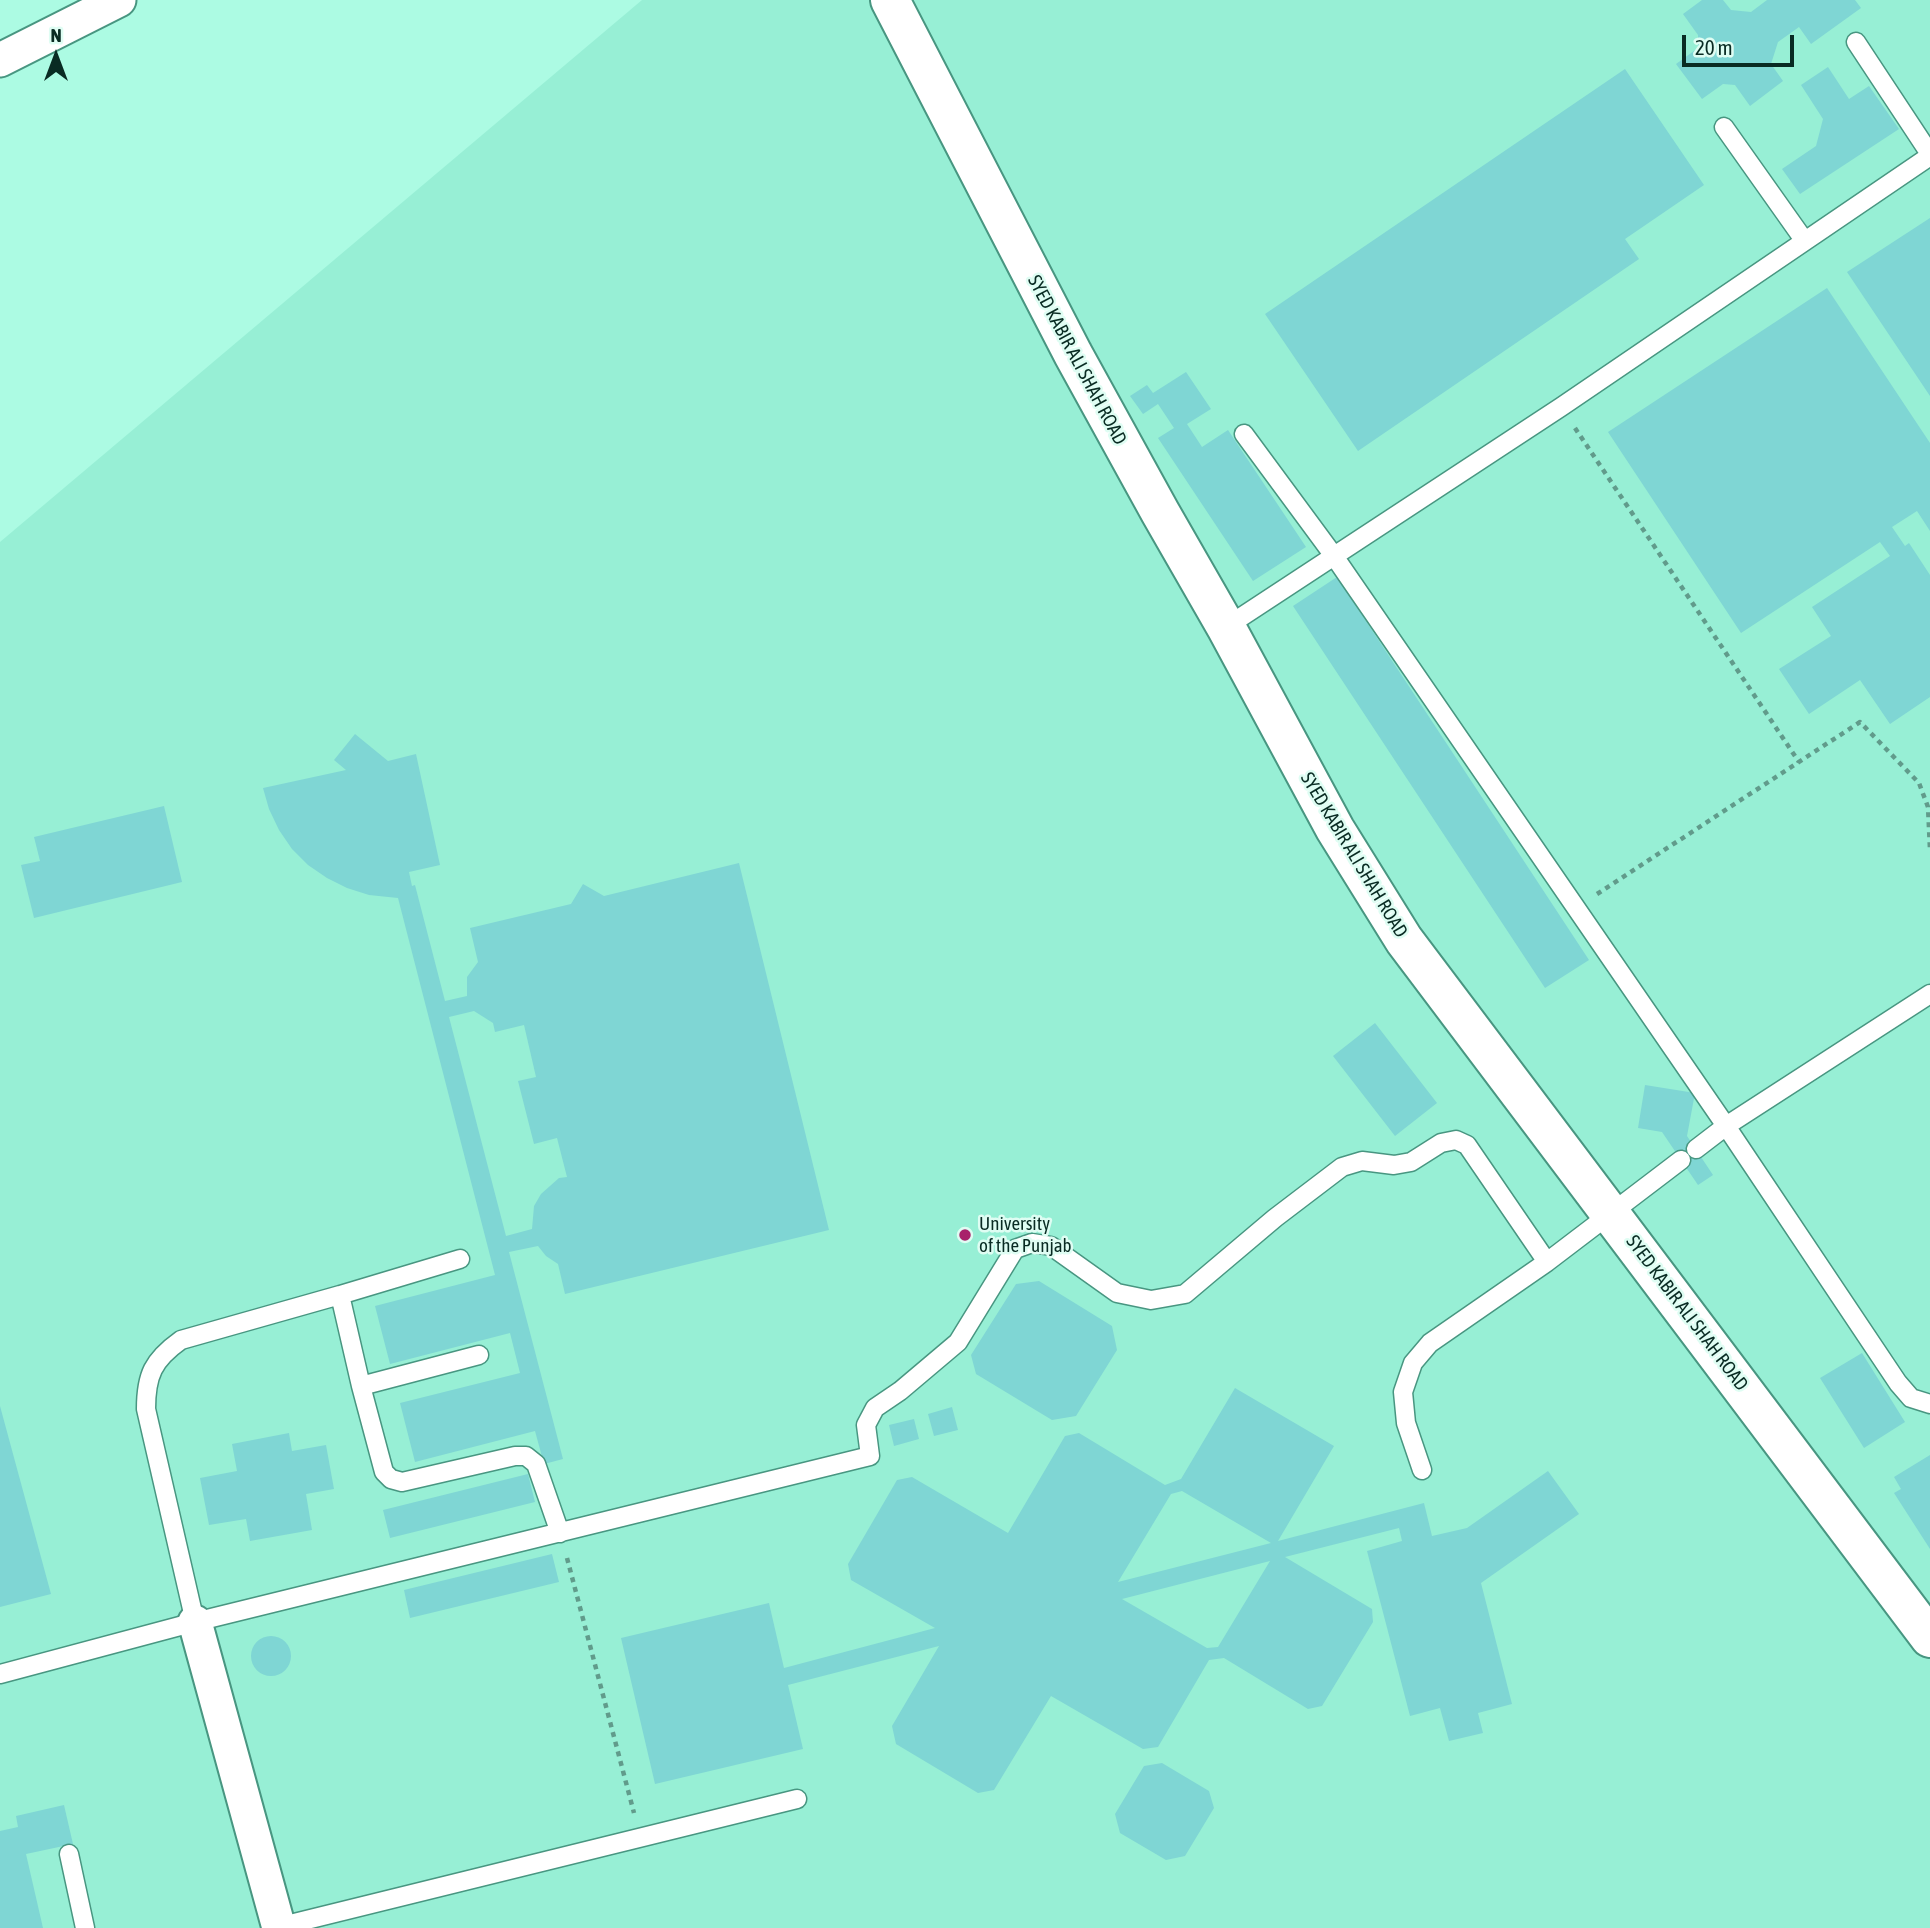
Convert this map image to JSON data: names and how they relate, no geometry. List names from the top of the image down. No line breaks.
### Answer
{"streets":{"street":["SYED KABIR ALI SHAH ROAD"]},"places":["University of the Punjab"],"scale_bar":"20 m","north":"top"}
